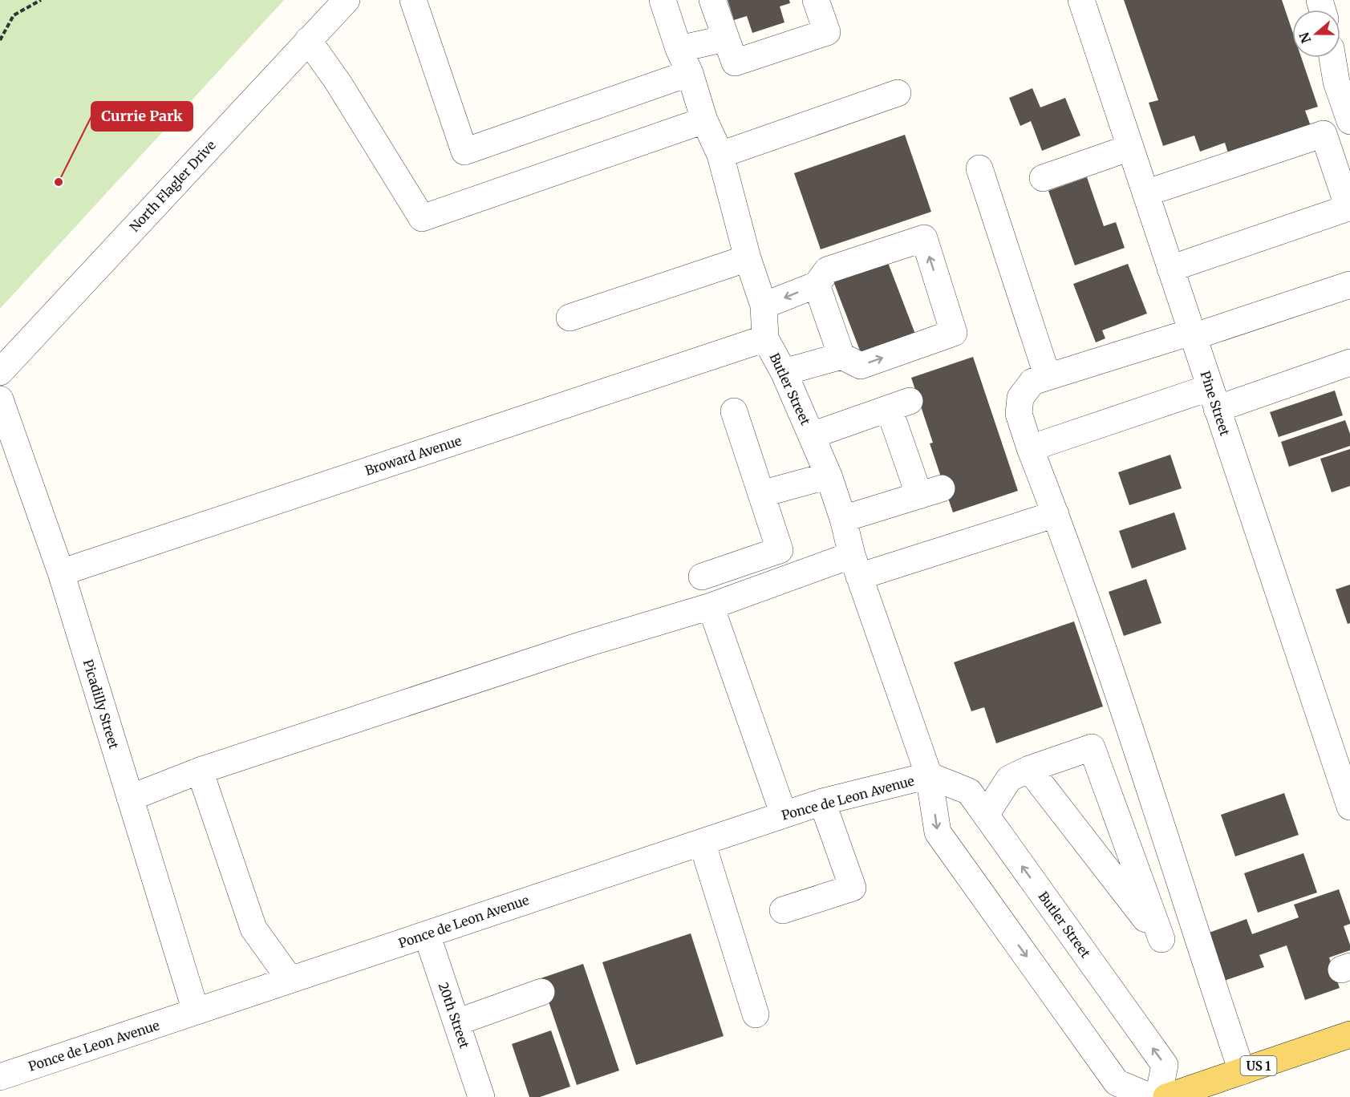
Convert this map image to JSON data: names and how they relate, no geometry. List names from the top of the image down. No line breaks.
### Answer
{"streets":{"main road":["US 1"],"street":["North Flagler Drive","Butler Street","Pine Street","Broward Avenue","Picadilly Street","Ponce de Leon Avenue","20th Street"]},"crossings":[["Butler Street","Broward Avenue"],["Butler Street","Ponce de Leon Avenue"],["Broward Avenue","Picadilly Street"],["Picadilly Street","Ponce de Leon Avenue"],["Ponce de Leon Avenue","20th Street"]],"places":["Currie Park"],"north":"left"}
